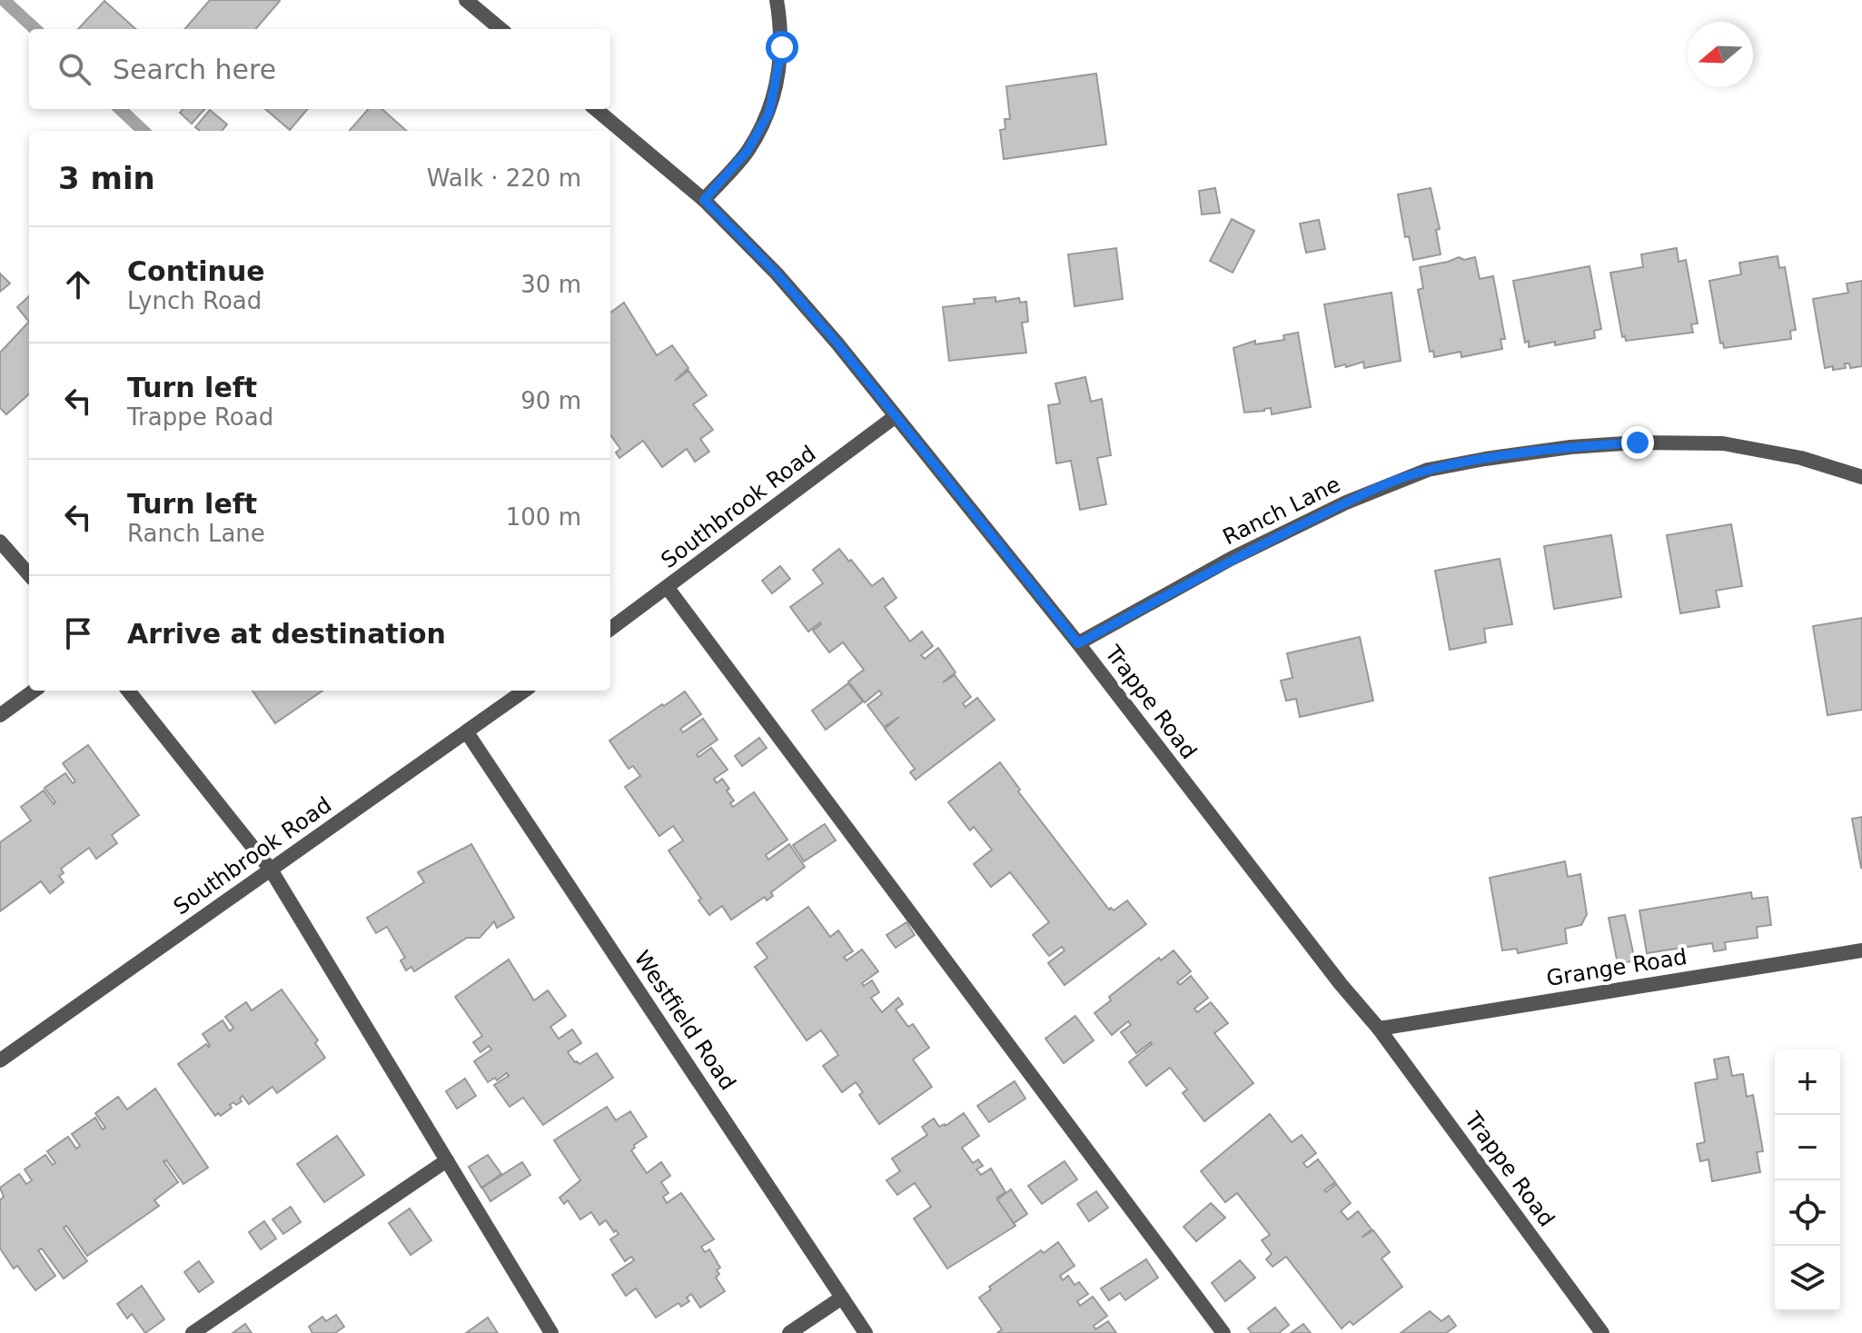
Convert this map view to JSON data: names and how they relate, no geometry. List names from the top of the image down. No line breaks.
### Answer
{"streets":{"street":["Southbrook Road","Ranch Lane","Trappe Road","Grange Road","Westfield Road"]},"crossings":[["Southbrook Road","Trappe Road"],["Southbrook Road","Westfield Road"],["Ranch Lane","Trappe Road"],["Trappe Road","Grange Road"]],"north":"left","page":{"search":"Search here","heading":["3 min","Walk · 220 m"],"list":[["Continue","Lynch Road","30 m"],["Turn left","Trappe Road","90 m"],["Turn left","Ranch Lane","100 m"],"Arrive at destination"],"map_buttons":["+","−"]}}
